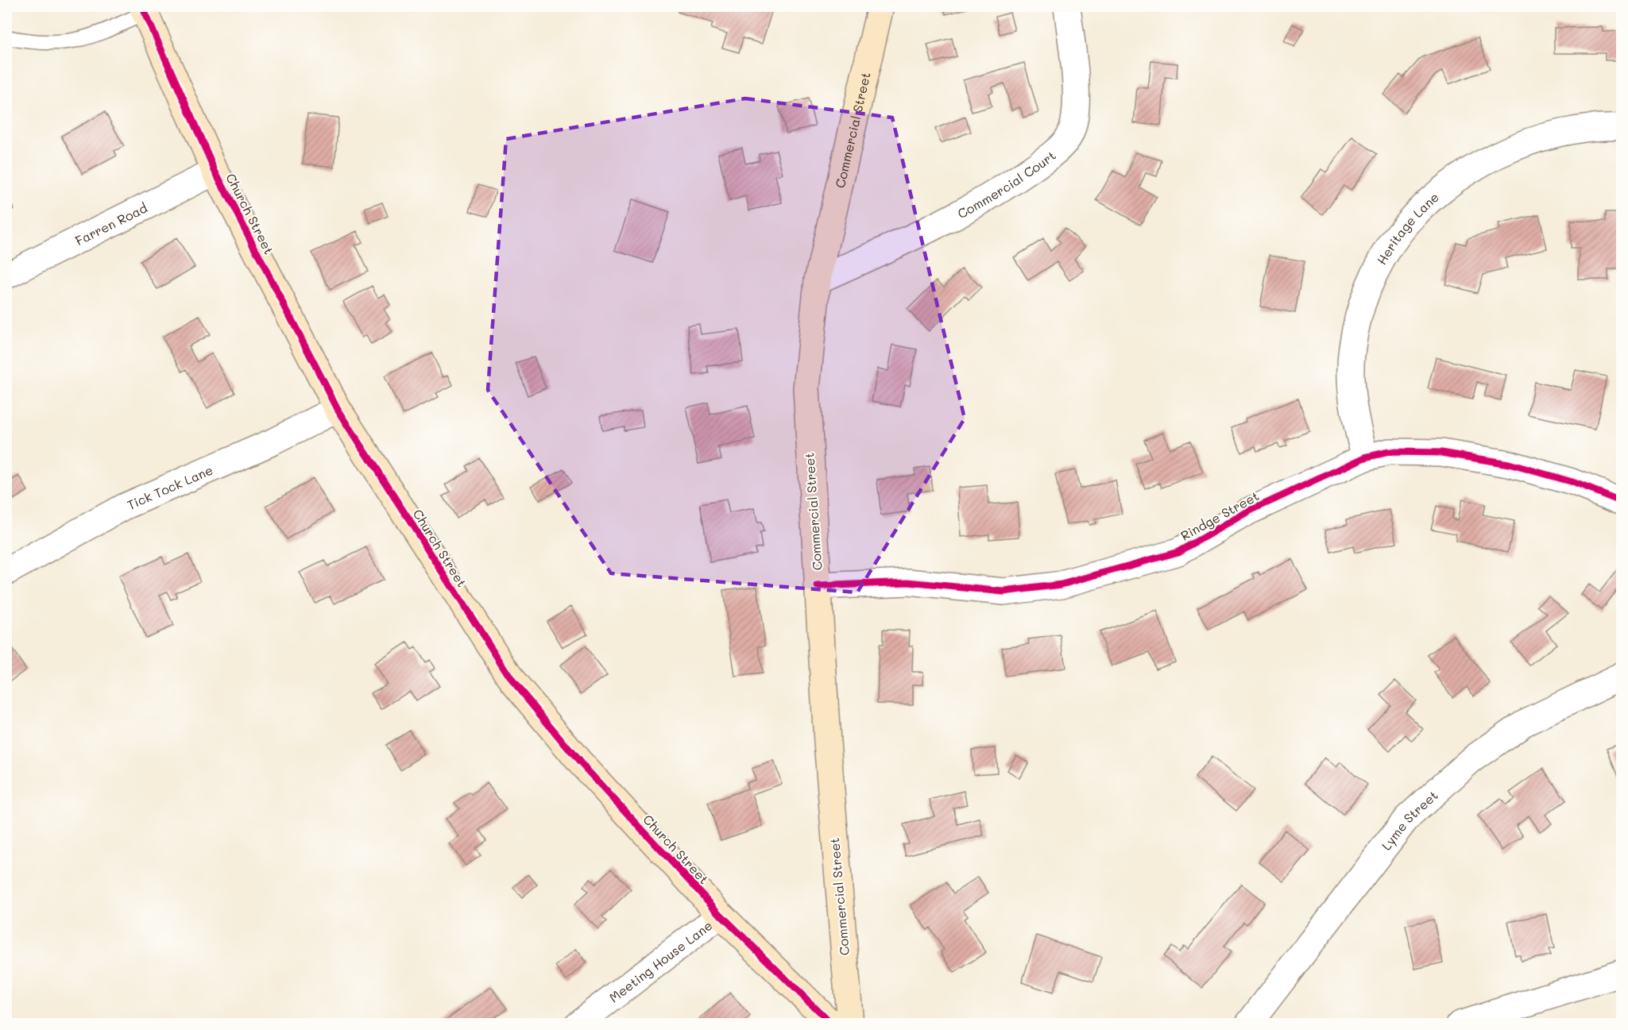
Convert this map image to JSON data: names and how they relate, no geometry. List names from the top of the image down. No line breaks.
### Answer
{"streets":{"street":["Commercial Street","Commercial Court","Church Street","Farren Road","Heritage Lane","Tick Tock Lane","Rindge Street","Lyme Street","Meeting House Lane"]},"crossings":[["Commercial Street","Commercial Court"],["Commercial Street","Rindge Street"],["Church Street","Farren Road"],["Church Street","Tick Tock Lane"],["Church Street","Meeting House Lane"],["Heritage Lane","Rindge Street"]]}
